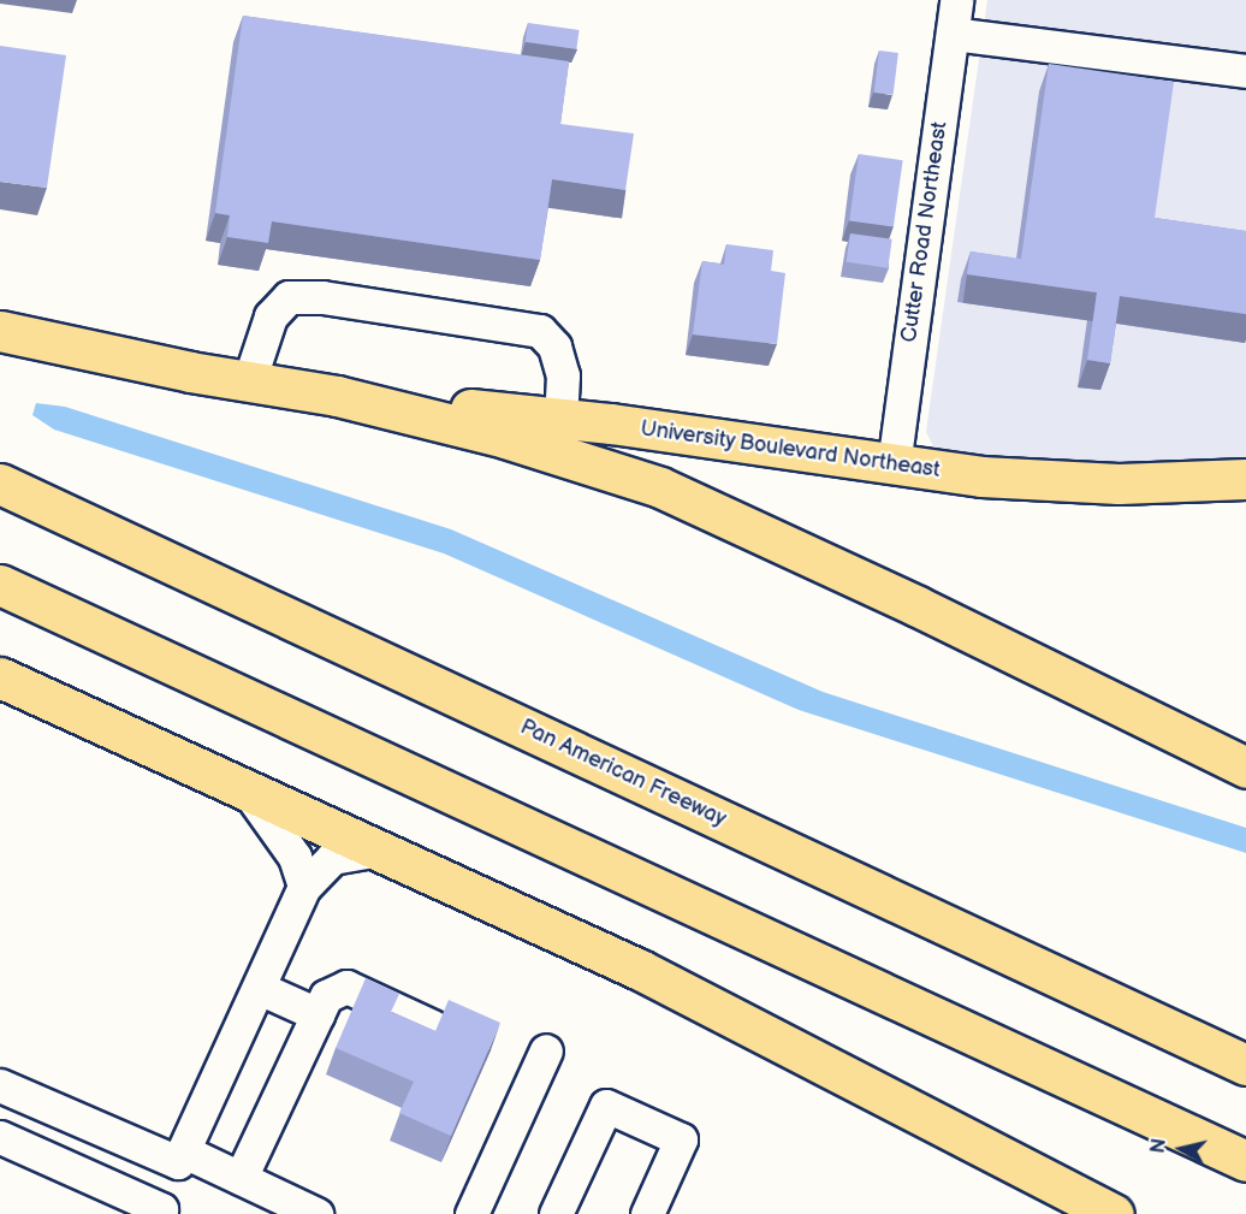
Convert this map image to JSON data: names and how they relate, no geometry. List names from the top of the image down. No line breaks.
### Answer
{"streets":{"main road":["University Boulevard Northeast","Pan American Freeway"],"street":["Cutter Road Northeast"]},"crossings":[["Cutter Road Northeast","University Boulevard Northeast"]],"north":"left"}
